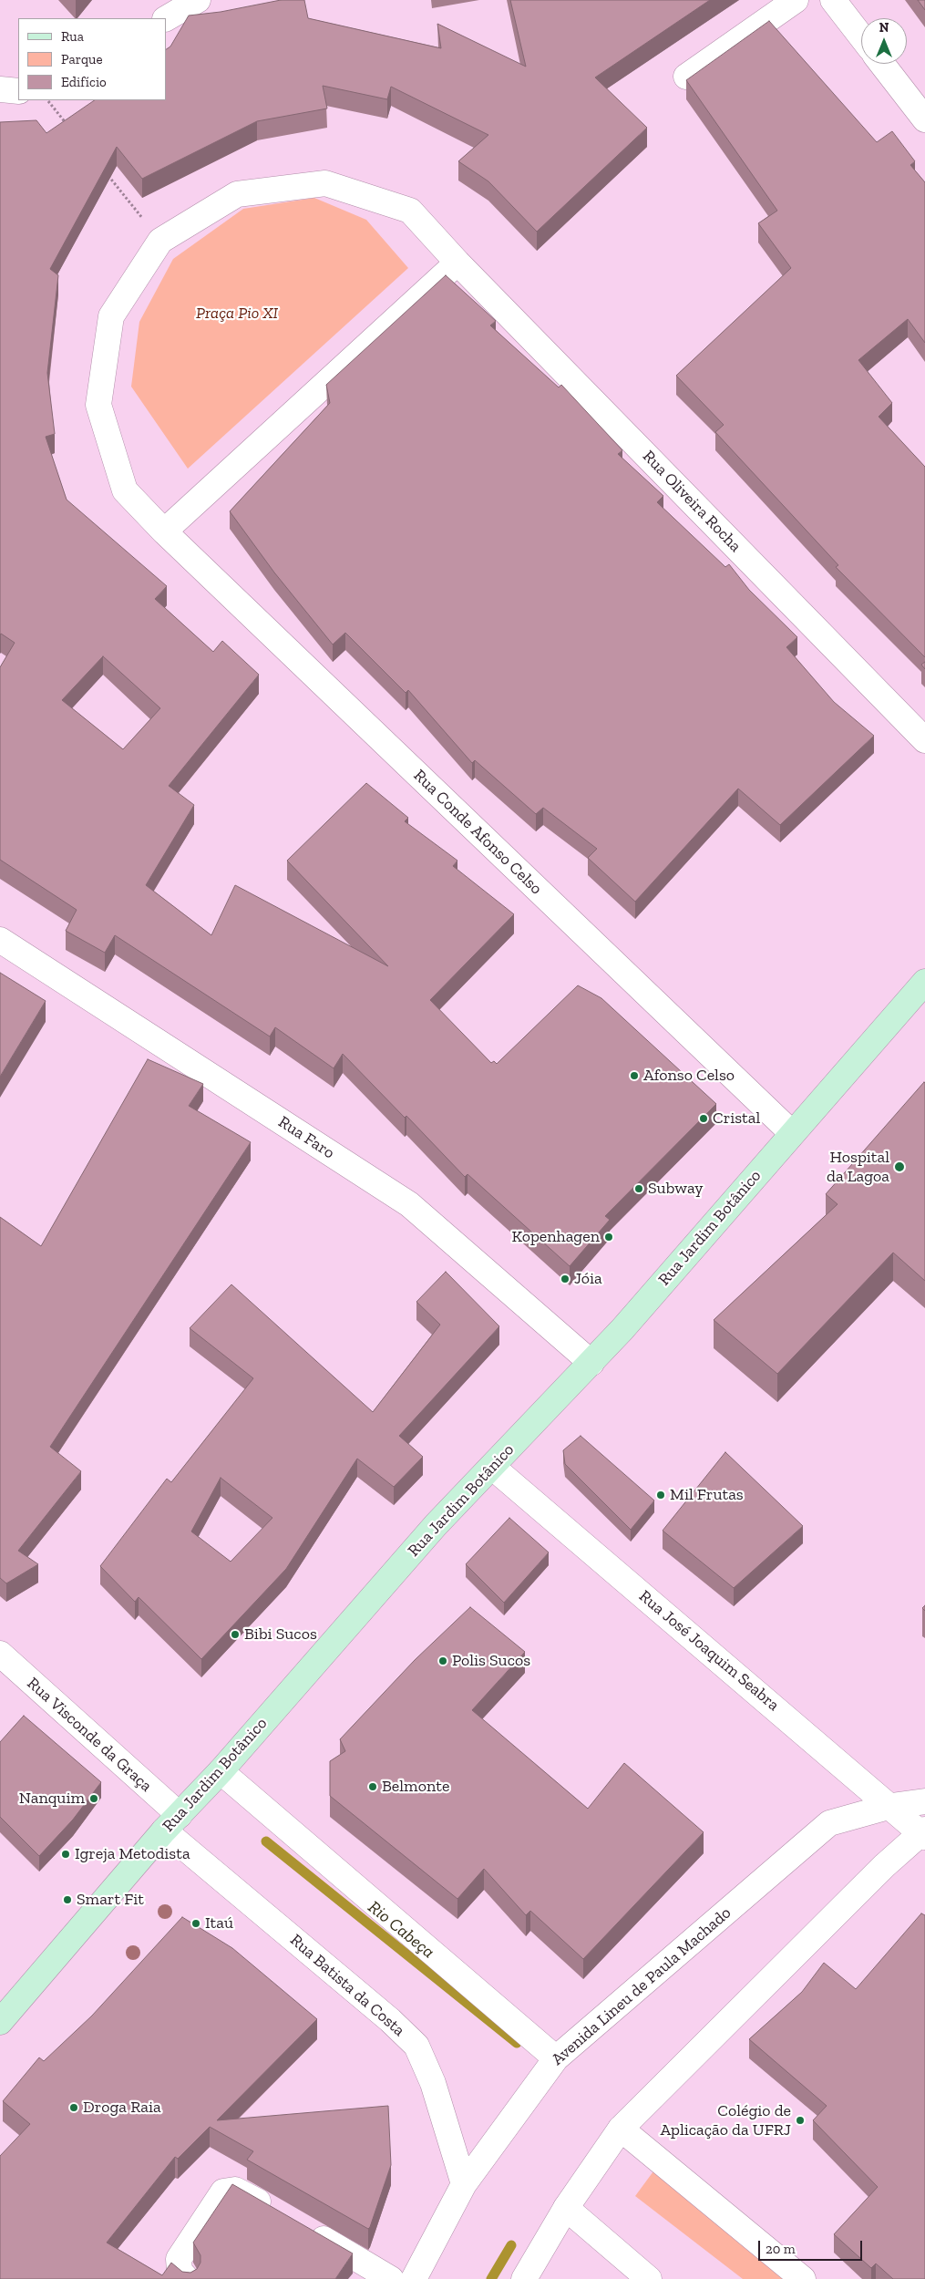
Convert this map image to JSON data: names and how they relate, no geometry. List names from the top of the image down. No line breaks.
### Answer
{"streets":{"main road":["Rua Jardim Botânico"],"street":["Rua Oliveira Rocha","Rua Conde Afonso Celso","Rua Faro","Rua José Joaquim Seabra","Rua Visconde da Graça","Rua Batista da Costa","Avenida Lineu de Paula Machado"]},"crossings":[["Rua Conde Afonso Celso","Rua Jardim Botânico"],["Rua Faro","Rua Jardim Botânico"],["Rua Jardim Botânico","Rua José Joaquim Seabra"],["Rua Jardim Botânico","Rua Visconde da Graça"],["Rua Jardim Botânico","Rua Batista da Costa"],["Rua José Joaquim Seabra","Avenida Lineu de Paula Machado"],["Rua Visconde da Graça","Rua Batista da Costa"],["Rua Batista da Costa","Avenida Lineu de Paula Machado"]],"water":["Rio Cabeça"],"parks":["Praça Pio XI"],"places":["Afonso Celso","Cristal","Hospital da Lagoa","Subway","Kopenhagen","Jóia","Mil Frutas","Bibi Sucos","Polis Sucos","Belmonte","Nanquim","Igreja Metodista","Smart Fit","Itaú","Droga Raia","Colégio de Aplicação da UFRJ"],"legend":["Rua","Parque","Edifício"],"scale_bar":"20 m","north":"top"}
